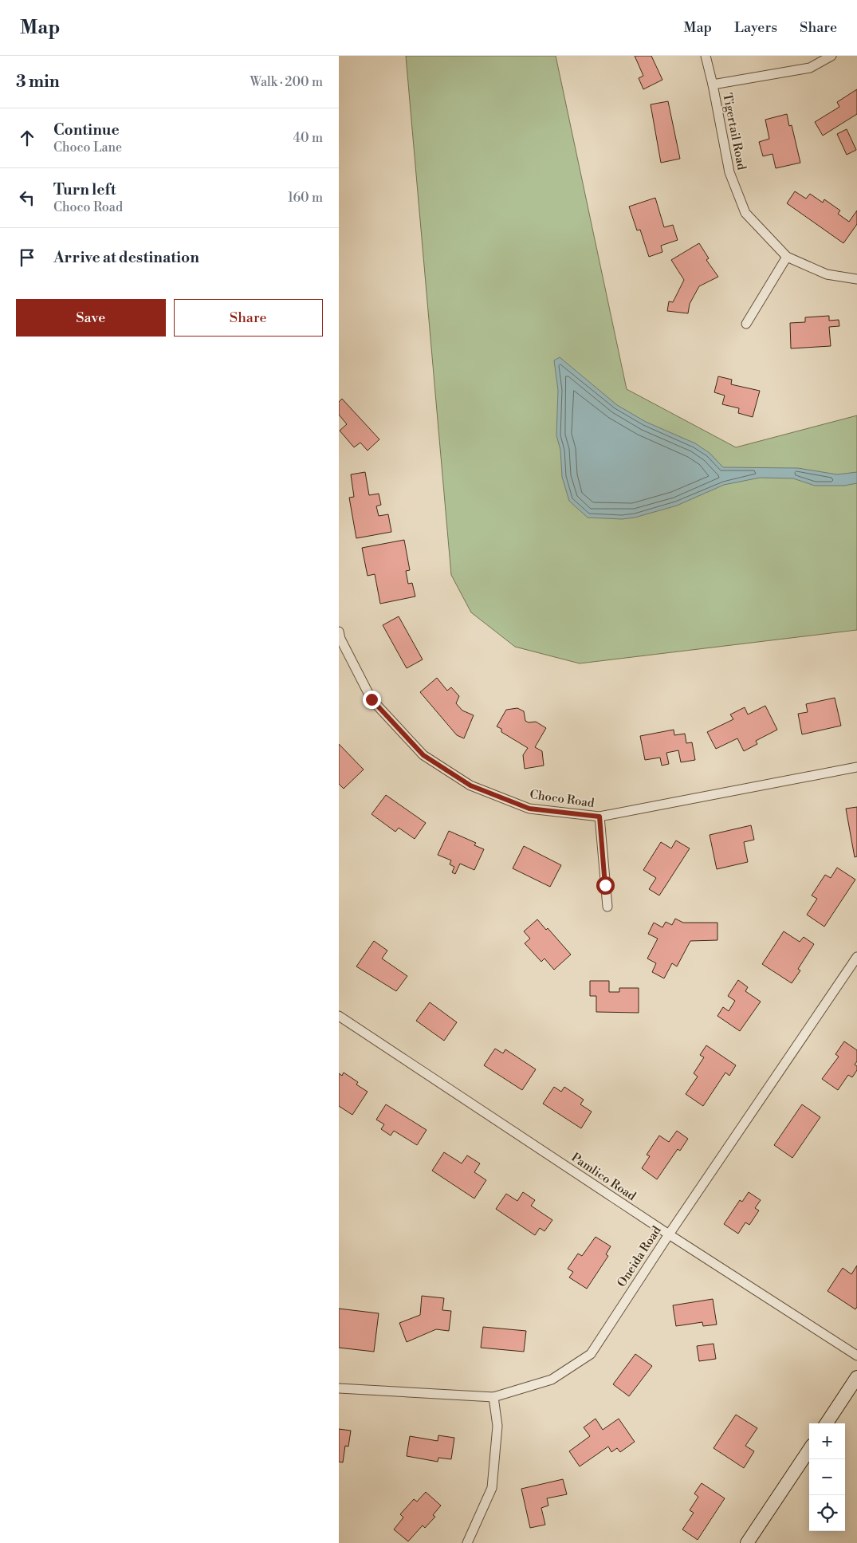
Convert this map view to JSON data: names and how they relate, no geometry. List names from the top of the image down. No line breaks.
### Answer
{"streets":{"street":["Tigertail Road","Choco Road","Pamlico Road","Oneida Road"]},"crossings":[["Pamlico Road","Oneida Road"]],"page":{"header":"Map","nav":["Map","Layers","Share"],"heading":["3 min","Walk · 200 m"],"list":[["Continue","Choco Lane","40 m"],["Turn left","Choco Road","160 m"],"Arrive at destination"],"buttons":["Save","Share"],"map_buttons":["+","−"]}}
